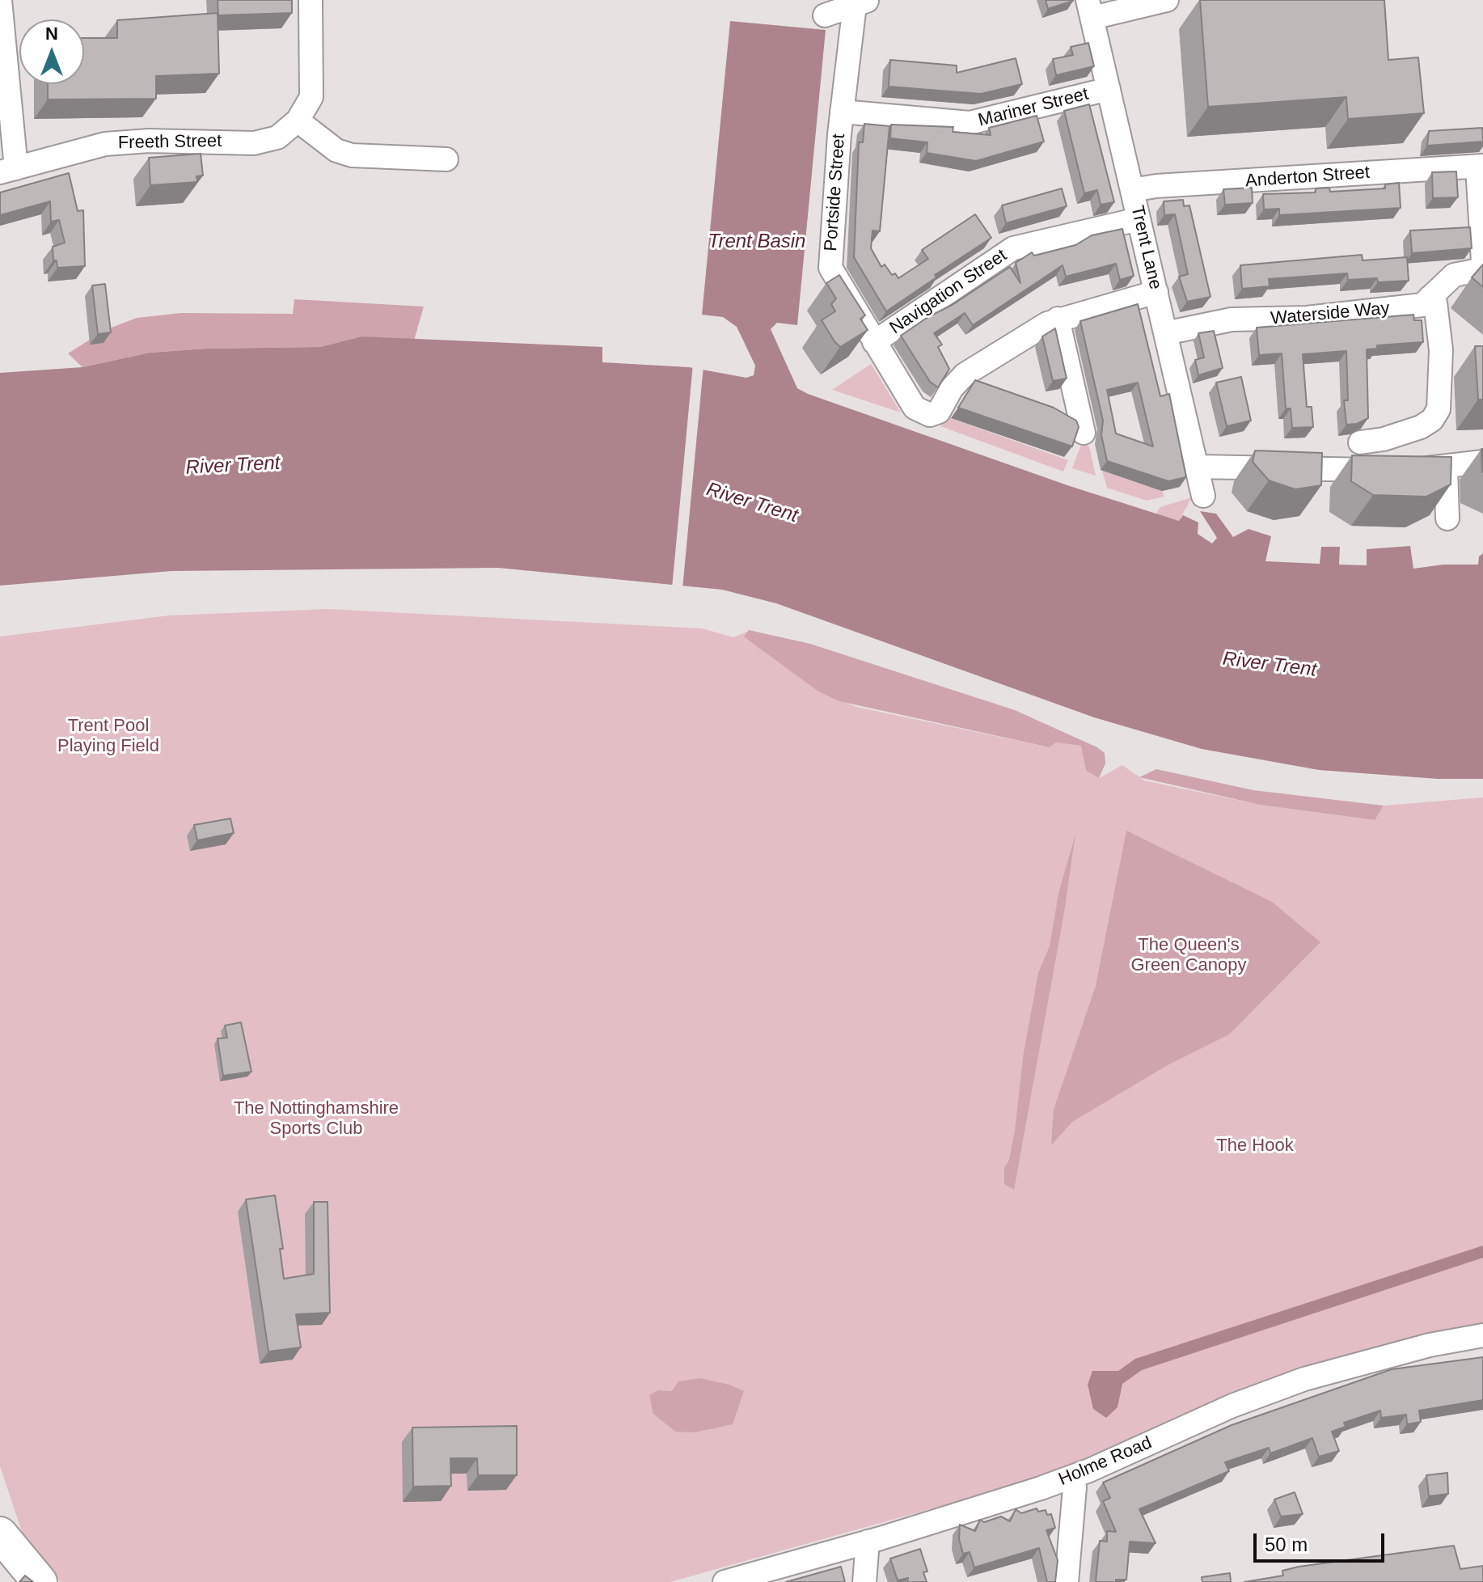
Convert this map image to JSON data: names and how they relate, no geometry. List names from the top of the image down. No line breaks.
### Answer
{"streets":{"street":["Mariner Street","Freeth Street","Anderton Street","Portside Street","Trent Lane","Navigation Street","Waterside Way","Holme Road"]},"crossings":[["Mariner Street","Portside Street"],["Mariner Street","Trent Lane"],["Anderton Street","Trent Lane"],["Portside Street","Trent Lane"],["Portside Street","Navigation Street"],["Trent Lane","Navigation Street"],["Trent Lane","Waterside Way"]],"water":["Trent Basin","River Trent"],"parks":["Trent Pool Playing Field","The Queen's Green Canopy","The Nottinghamshire Sports Club","The Hook"],"scale_bar":"50 m","north":"top"}
